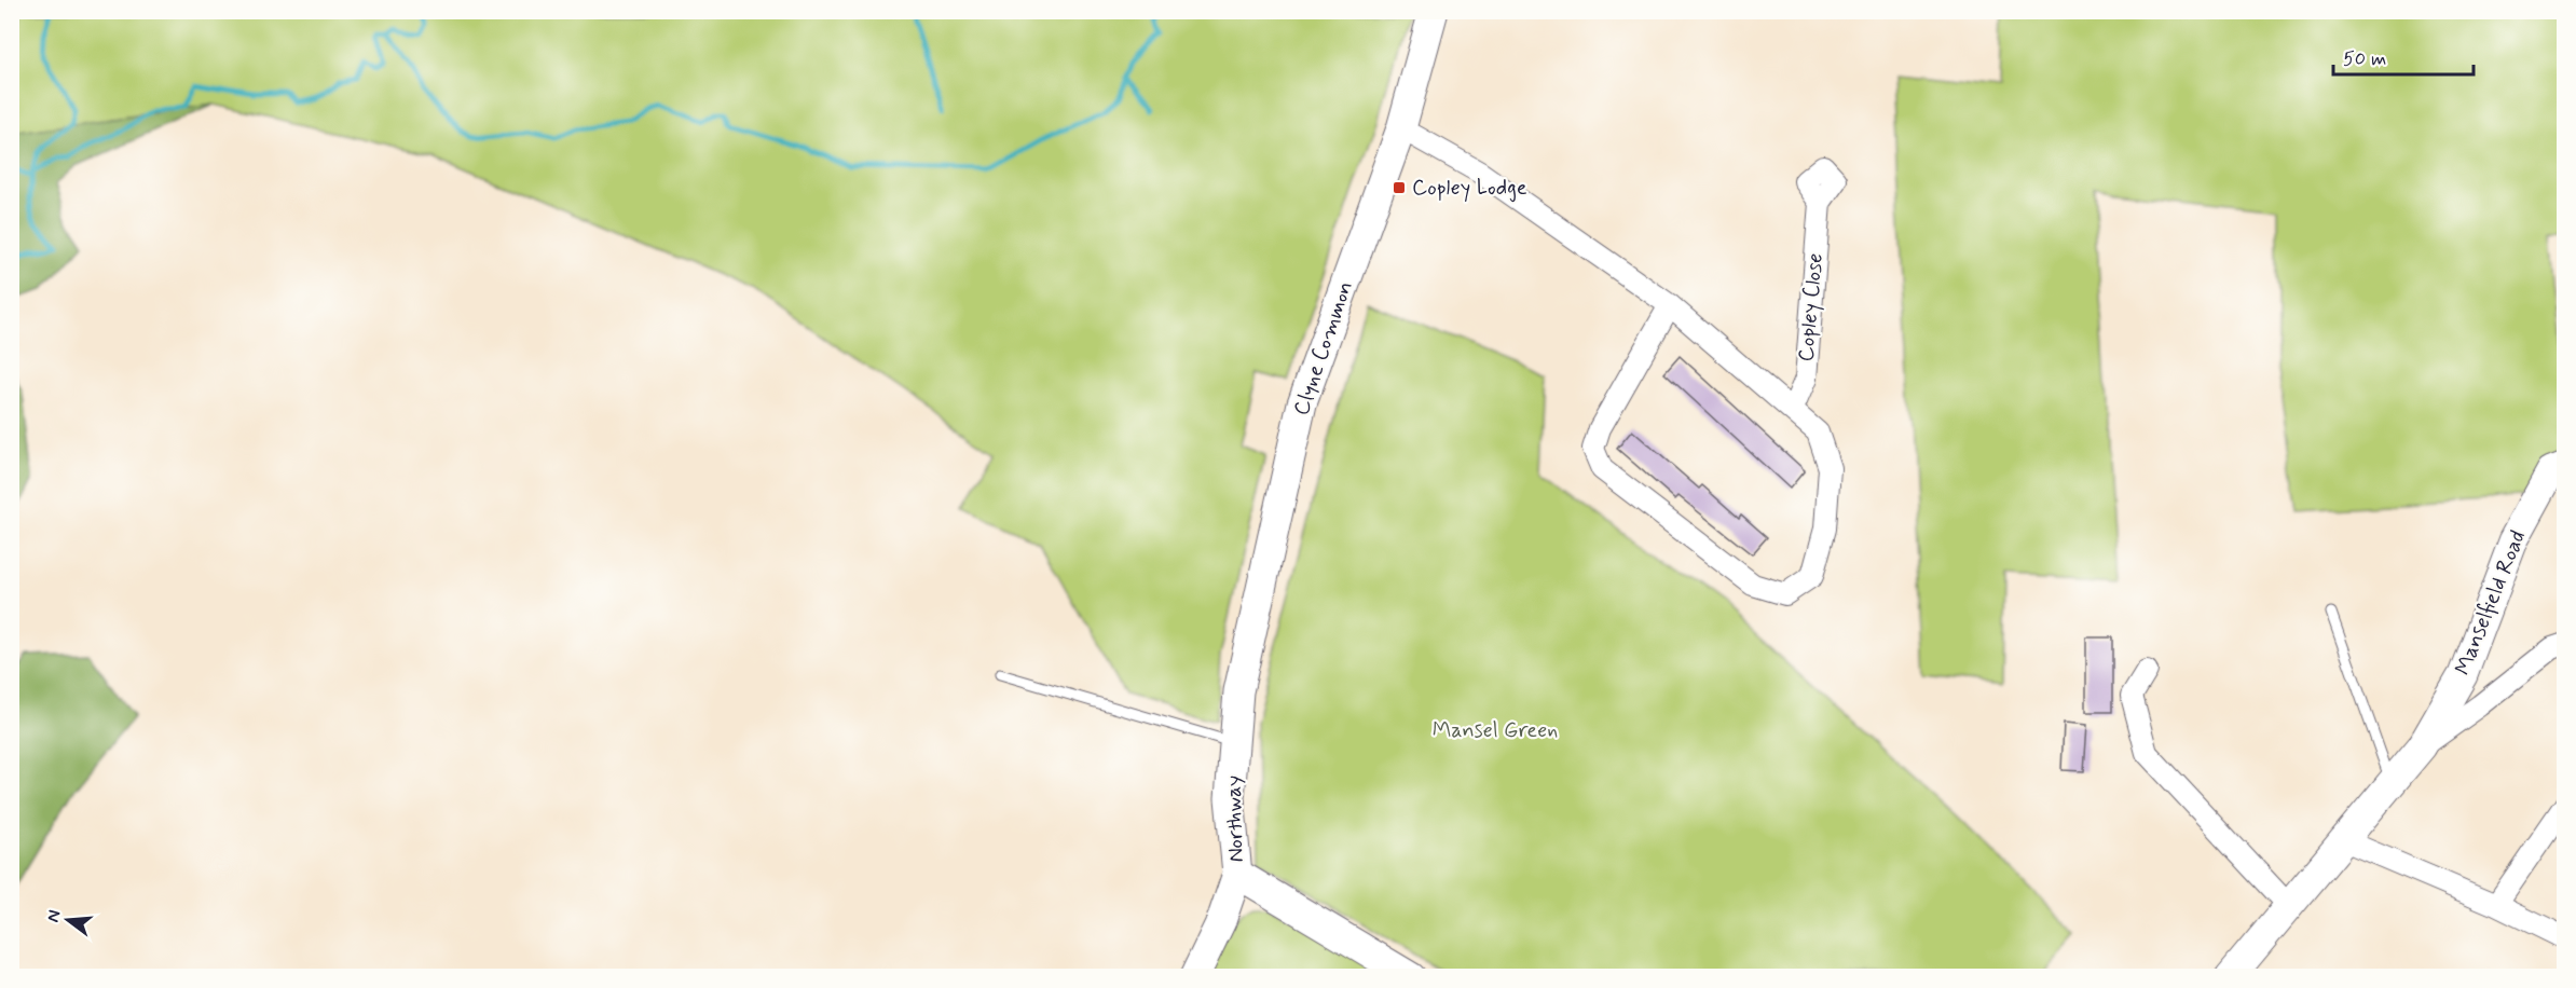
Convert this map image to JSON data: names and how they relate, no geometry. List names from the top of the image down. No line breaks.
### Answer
{"streets":{"main road":["Clyne Common","Manselfield Road","Northway"],"street":["Copley Close"]},"crossings":[["Clyne Common","Northway"]],"parks":["Mansel Green"],"places":{"transit":["Copley Lodge"]},"scale_bar":"50 m","north":"left"}
